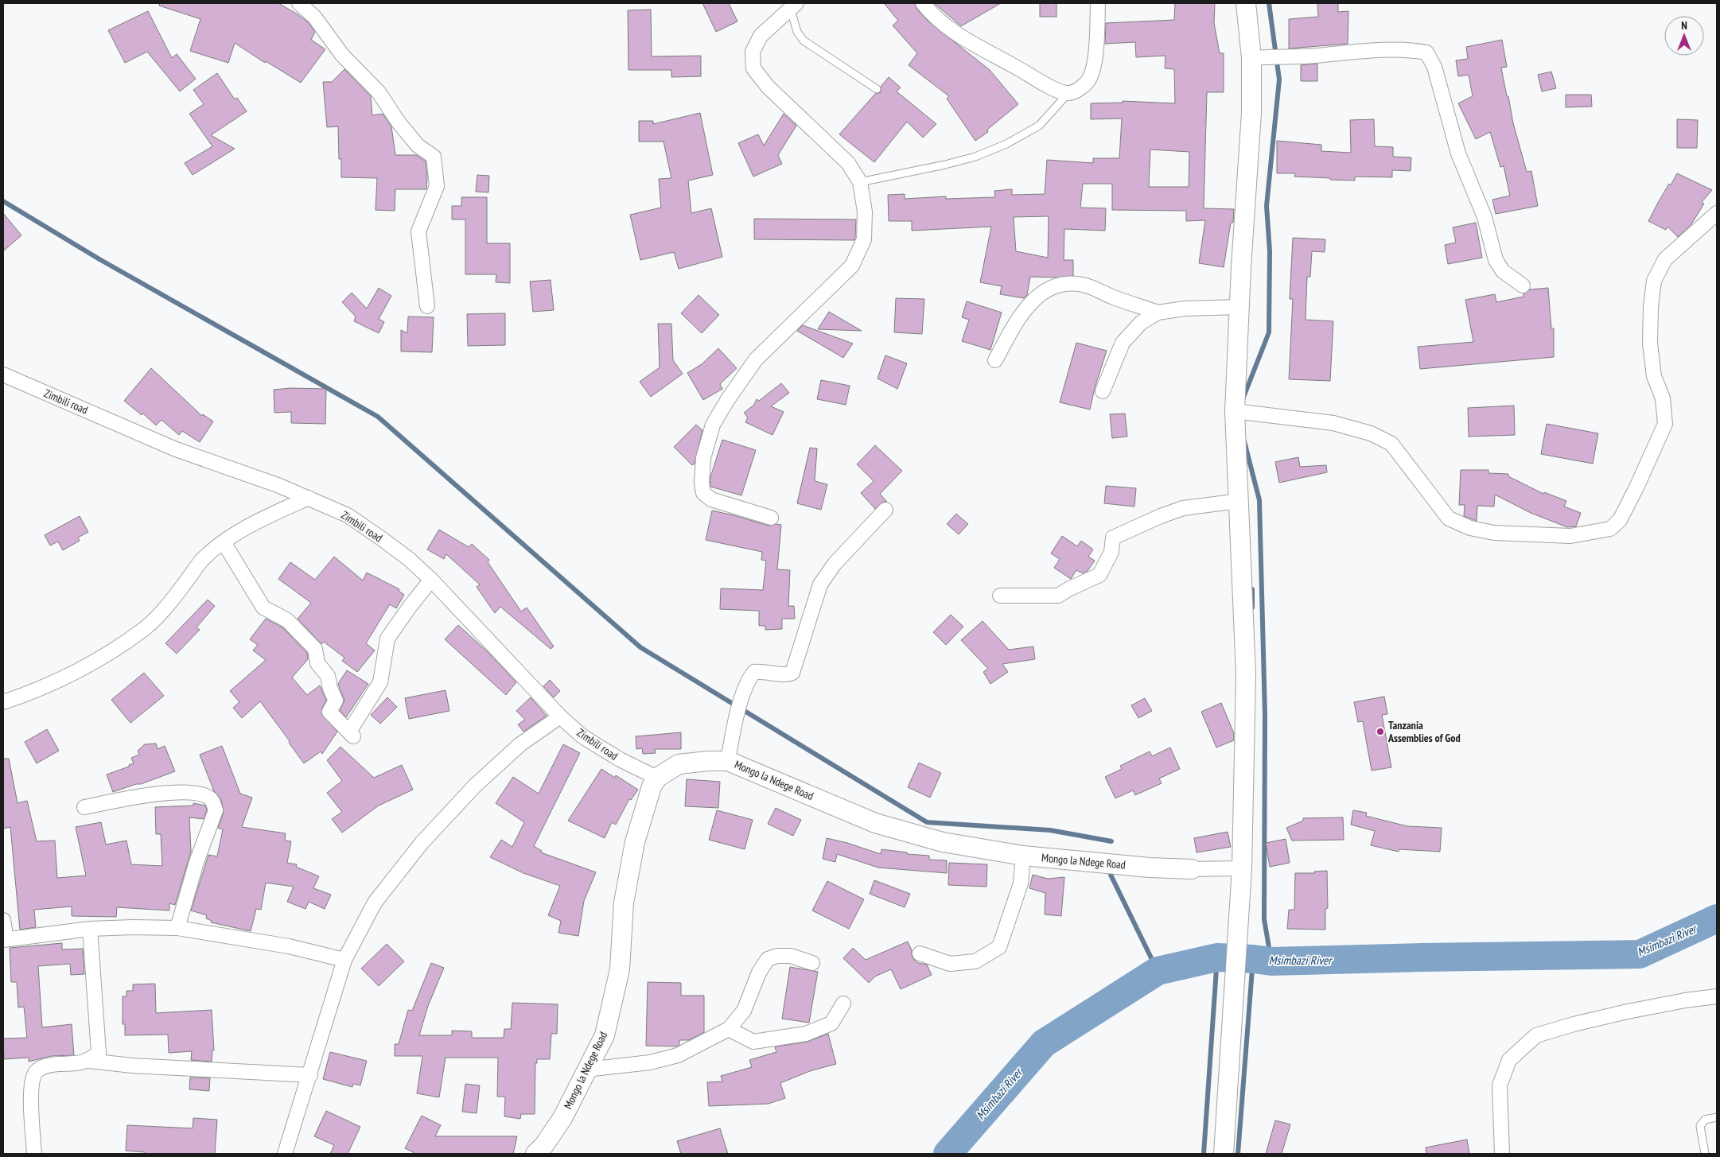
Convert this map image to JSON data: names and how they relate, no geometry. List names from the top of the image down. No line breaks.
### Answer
{"streets":{"main road":["Mongo la Ndege Road"],"street":["Zimbili road"]},"crossings":[["Zimbili road","Mongo la Ndege Road"]],"water":["Msimbazi River"],"places":["Tanzania Assemblies of God"],"north":"top"}
